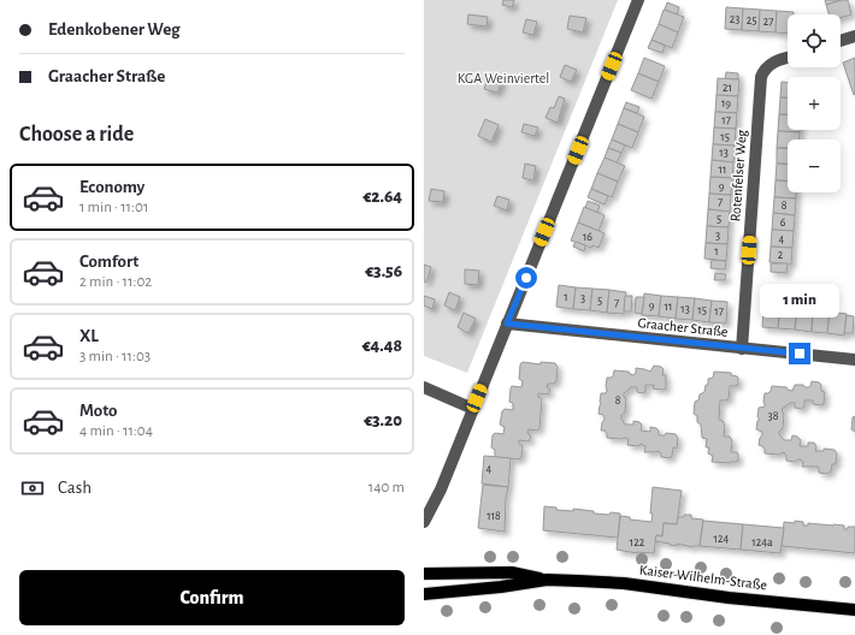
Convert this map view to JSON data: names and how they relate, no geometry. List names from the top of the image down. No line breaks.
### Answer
{"streets":{"main road":["Kaiser-Wilhelm-Straße"],"street":["Rotenfelser Weg","Graacher Straße"]},"crossings":[["Rotenfelser Weg","Graacher Straße"]],"parks":["KGA Weinviertel"],"house_numbers":["23","25","27","21","19","17","15","13","11","9","7","8","5","6","3","16","4","1","2","1","3","5","7","9","11","13","15","17","8","38","4","118","124","122","124a"],"page":{"banner":["Edenkobener Weg","Graacher Straße"],"map_buttons":["+","−"],"heading":"Choose a ride","list":[{"name":"Economy","note":"1 min · 11:01","value":"€2.64"},{"name":"Comfort","note":"2 min · 11:02","value":"€3.56"},{"name":"XL","note":"3 min · 11:03","value":"€4.48"},{"name":"Moto","note":"4 min · 11:04","value":"€3.20"}],"bubble":"1 min","pay":["Cash","140 m"],"buttons":"Confirm"}}
